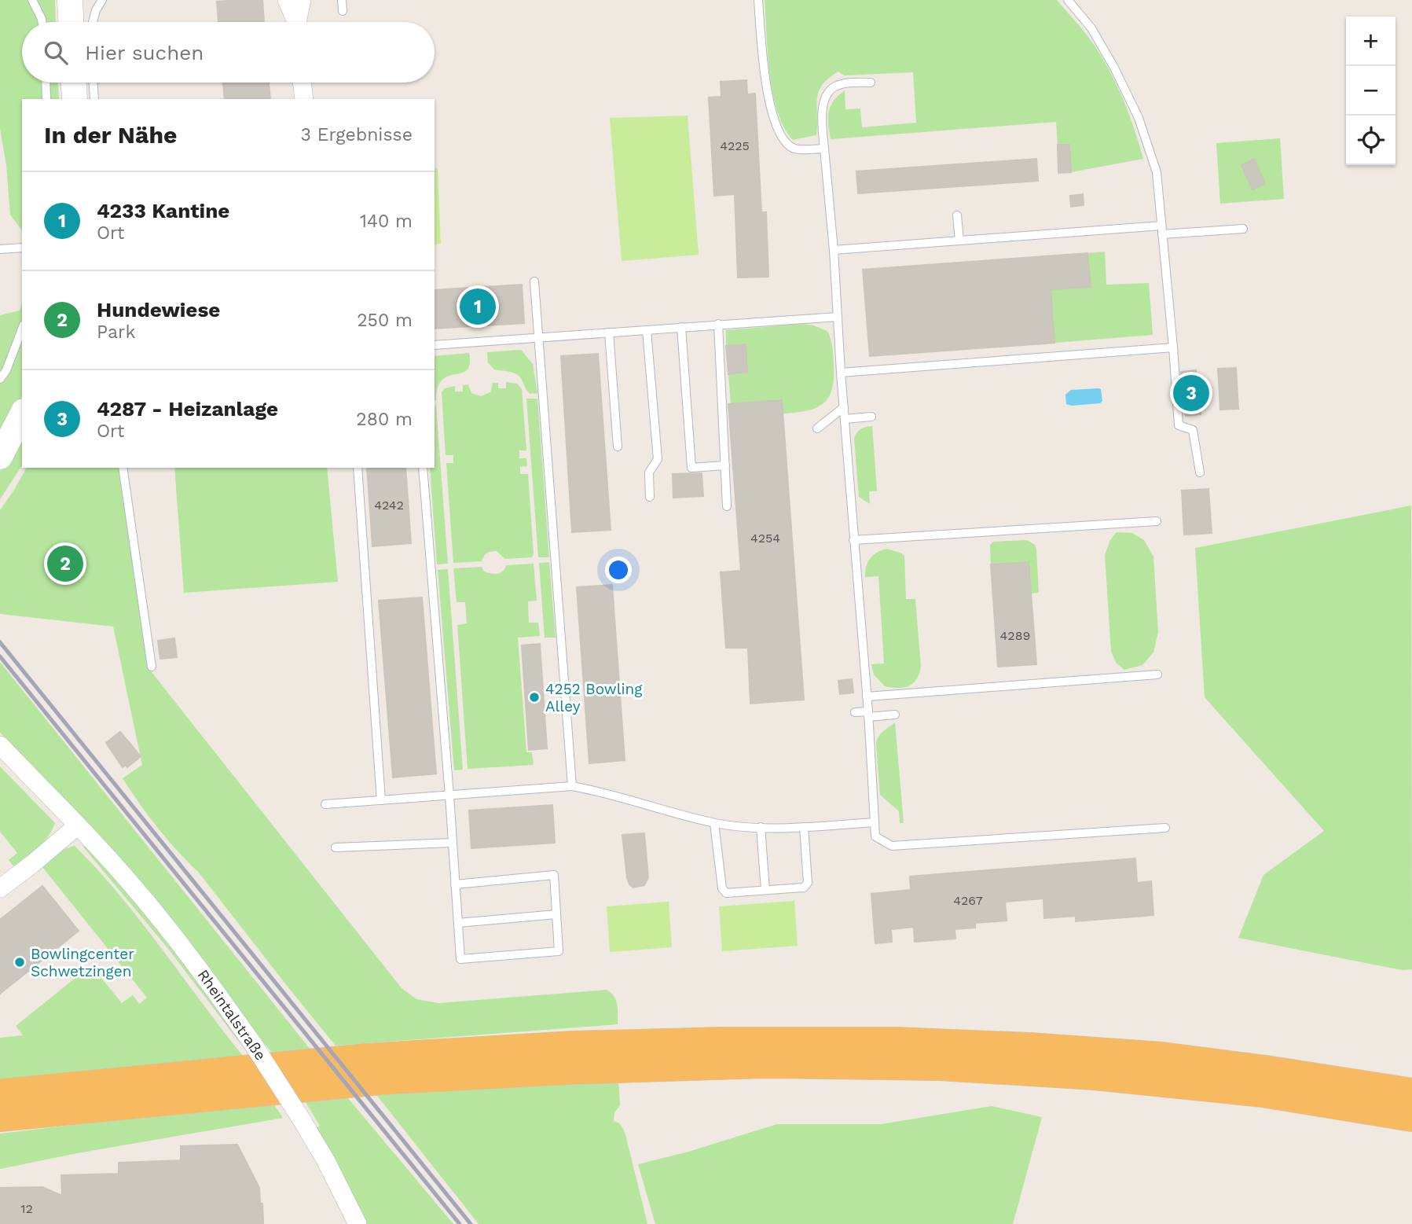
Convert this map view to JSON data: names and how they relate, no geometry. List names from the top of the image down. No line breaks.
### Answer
{"streets":{"street":["Rheintalstraße"]},"places":["4252 Bowling Alley","Bowlingcenter Schwetzingen"],"house_numbers":["4225","4242","4254","4289","4267","12"],"page":{"map_buttons":["+","−"],"search":"Hier suchen","heading":["In der Nähe","3 Ergebnisse"],"list":[{"mark":"1","name":"4233 Kantine","note":"Ort","value":"140 m"},{"mark":"2","name":"Hundewiese","note":"Park","value":"250 m"},{"mark":"3","name":"4287 - Heizanlage","note":"Ort","value":"280 m"}],"pins":["1","3","2"]}}
